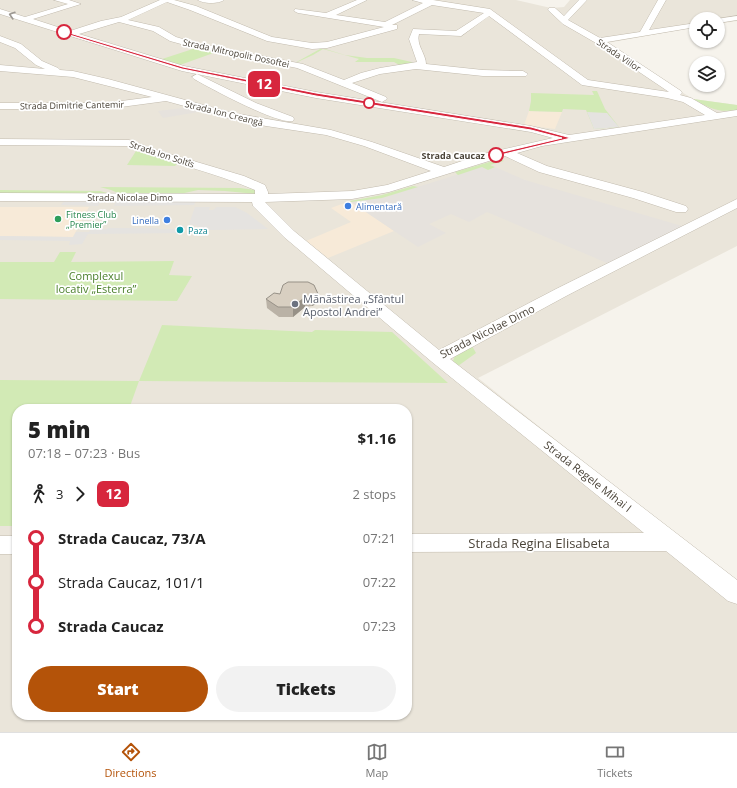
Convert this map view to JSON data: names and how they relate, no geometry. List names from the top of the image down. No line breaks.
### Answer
{"streets":{"street":["Strada Mitropolit Dosoftei","Strada Viilor","Strada Dimitrie Cantemir","Strada Ion Creangă","Strada Ion Soltîs","Strada Nicolae Dimo","Strada Regele Mihai I","Strada Regina Elisabeta"]},"crossings":[["Strada Dimitrie Cantemir","Strada Ion Creangă"],["Strada Ion Creangă","Strada Nicolae Dimo"],["Strada Ion Soltîs","Strada Nicolae Dimo"],["Strada Nicolae Dimo","Strada Regele Mihai I"],["Strada Regele Mihai I","Strada Regina Elisabeta"]],"parks":["Complexul locativ „Esterra”"],"places":["Strada Caucaz","Alimentară","Fitness Club „Premier”","Linella","Paza","Mănăstirea „Sfântul Apostol Andrei”"],"lines":["bus line 12"],"page":{"on_map":"12","heading":["5 min","07:18 – 07:23 · Bus","$1.16"],"legs":["3","12","2 stops"],"list":[{"name":"Strada Caucaz, 73/A","value":"07:21"},{"name":"Strada Caucaz, 101/1","value":"07:22"},{"name":"Strada Caucaz","value":"07:23"}],"buttons":["Start","Tickets"],"tabs":["Directions","Map","Tickets"]}}
